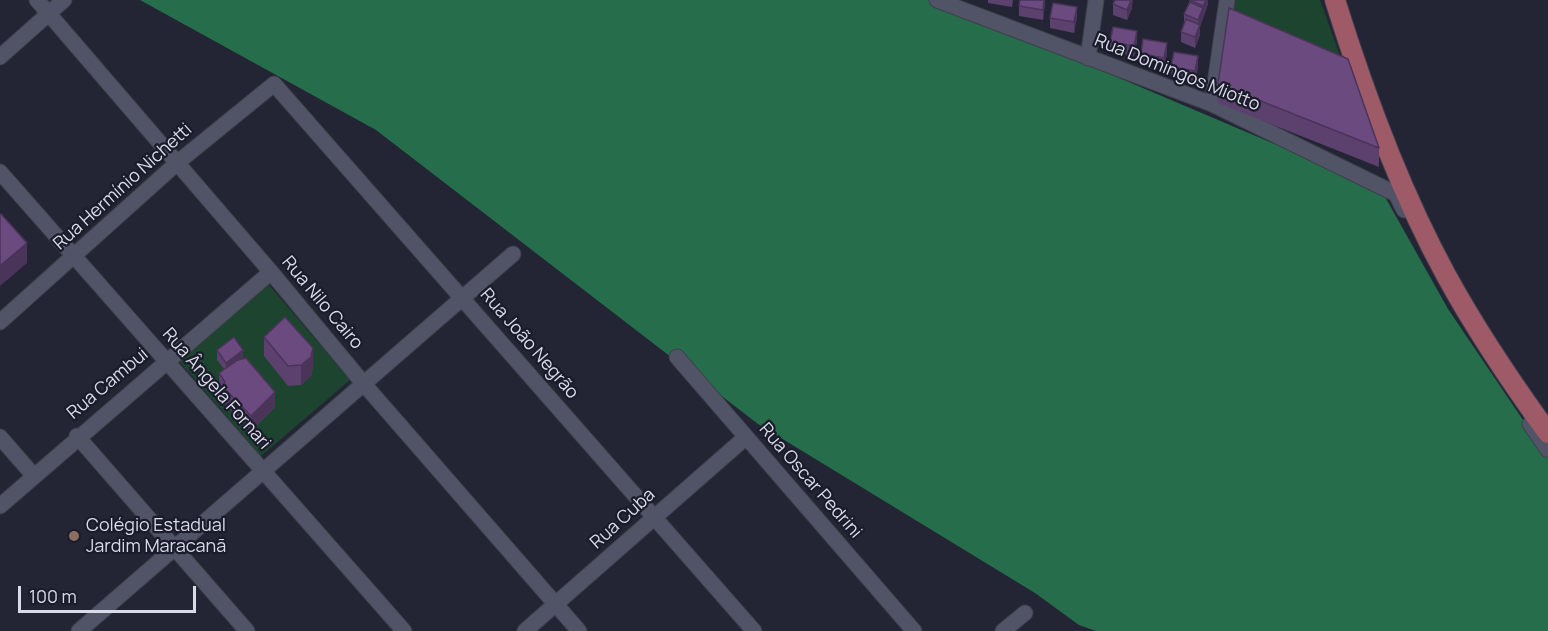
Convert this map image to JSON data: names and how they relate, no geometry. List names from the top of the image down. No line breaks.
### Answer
{"streets":{"street":["Rua Domingos Miotto","Rua Hermínio Nichetti","Rua Nilo Cairo","Rua João Negrão","Rua Cambui","Rua Ângela Fornari","Rua Oscar Pedrini","Rua Cuba"]},"crossings":[["Rua Hermínio Nichetti","Rua Nilo Cairo"],["Rua Hermínio Nichetti","Rua João Negrão"],["Rua Hermínio Nichetti","Rua Ângela Fornari"],["Rua Nilo Cairo","Rua Cambui"],["Rua Nilo Cairo","Rua Cuba"],["Rua João Negrão","Rua Cuba"],["Rua Cambui","Rua Ângela Fornari"],["Rua Oscar Pedrini","Rua Cuba"]],"places":["Colégio Estadual Jardim Maracanã"],"scale_bar":"100 m"}
